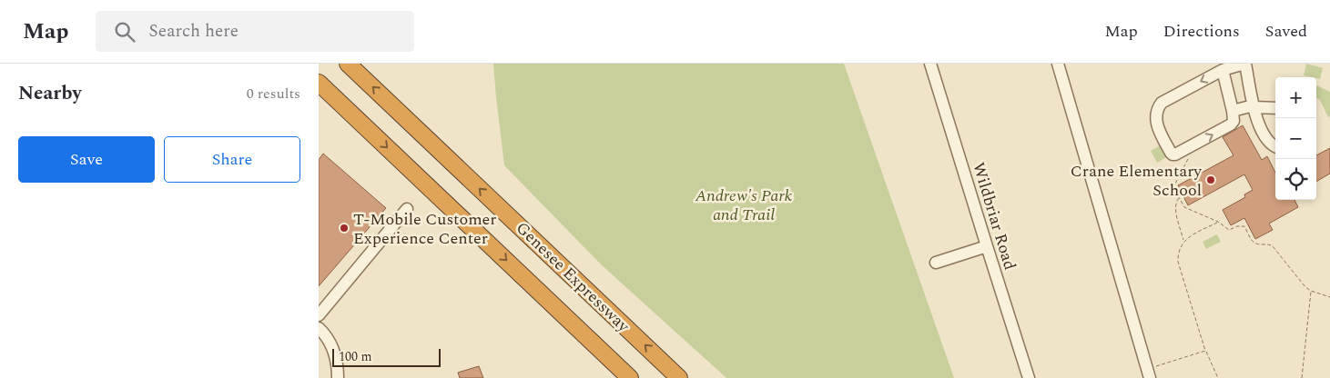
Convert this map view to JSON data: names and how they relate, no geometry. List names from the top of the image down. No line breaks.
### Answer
{"streets":{"highway":["Genesee Expressway"],"street":["Wildbriar Road"]},"parks":["Andrew's Park and Trail"],"places":["Crane Elementary School","T-Mobile Customer Experience Center"],"scale_bar":"100 m","page":{"header":"Map","search":"Search here","nav":["Map","Directions","Saved"],"heading":["Nearby","0 results"],"map_buttons":["+","−"],"buttons":["Save","Share"],"scale":"100 m"}}
